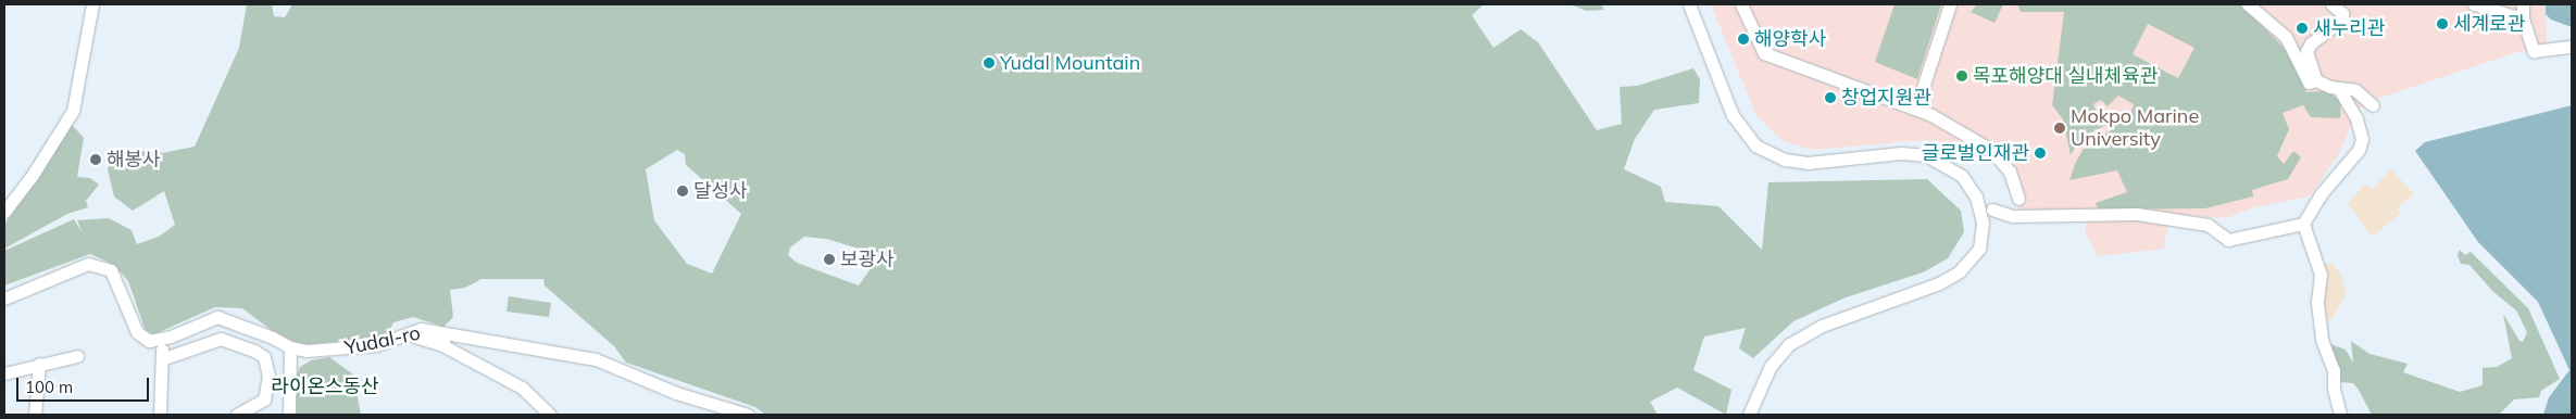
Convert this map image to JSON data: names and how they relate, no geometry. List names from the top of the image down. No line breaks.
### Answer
{"streets":{"street":["Yudal-ro"]},"parks":["라이온스동산"],"places":["세계로관","새누리관","해양학사","Yudal Mountain","목포해양대 실내체육관","창업지원관","Mokpo Marine University","글로벌인재관","해봉사","달성사","보광사"],"scale_bar":"100 m"}
